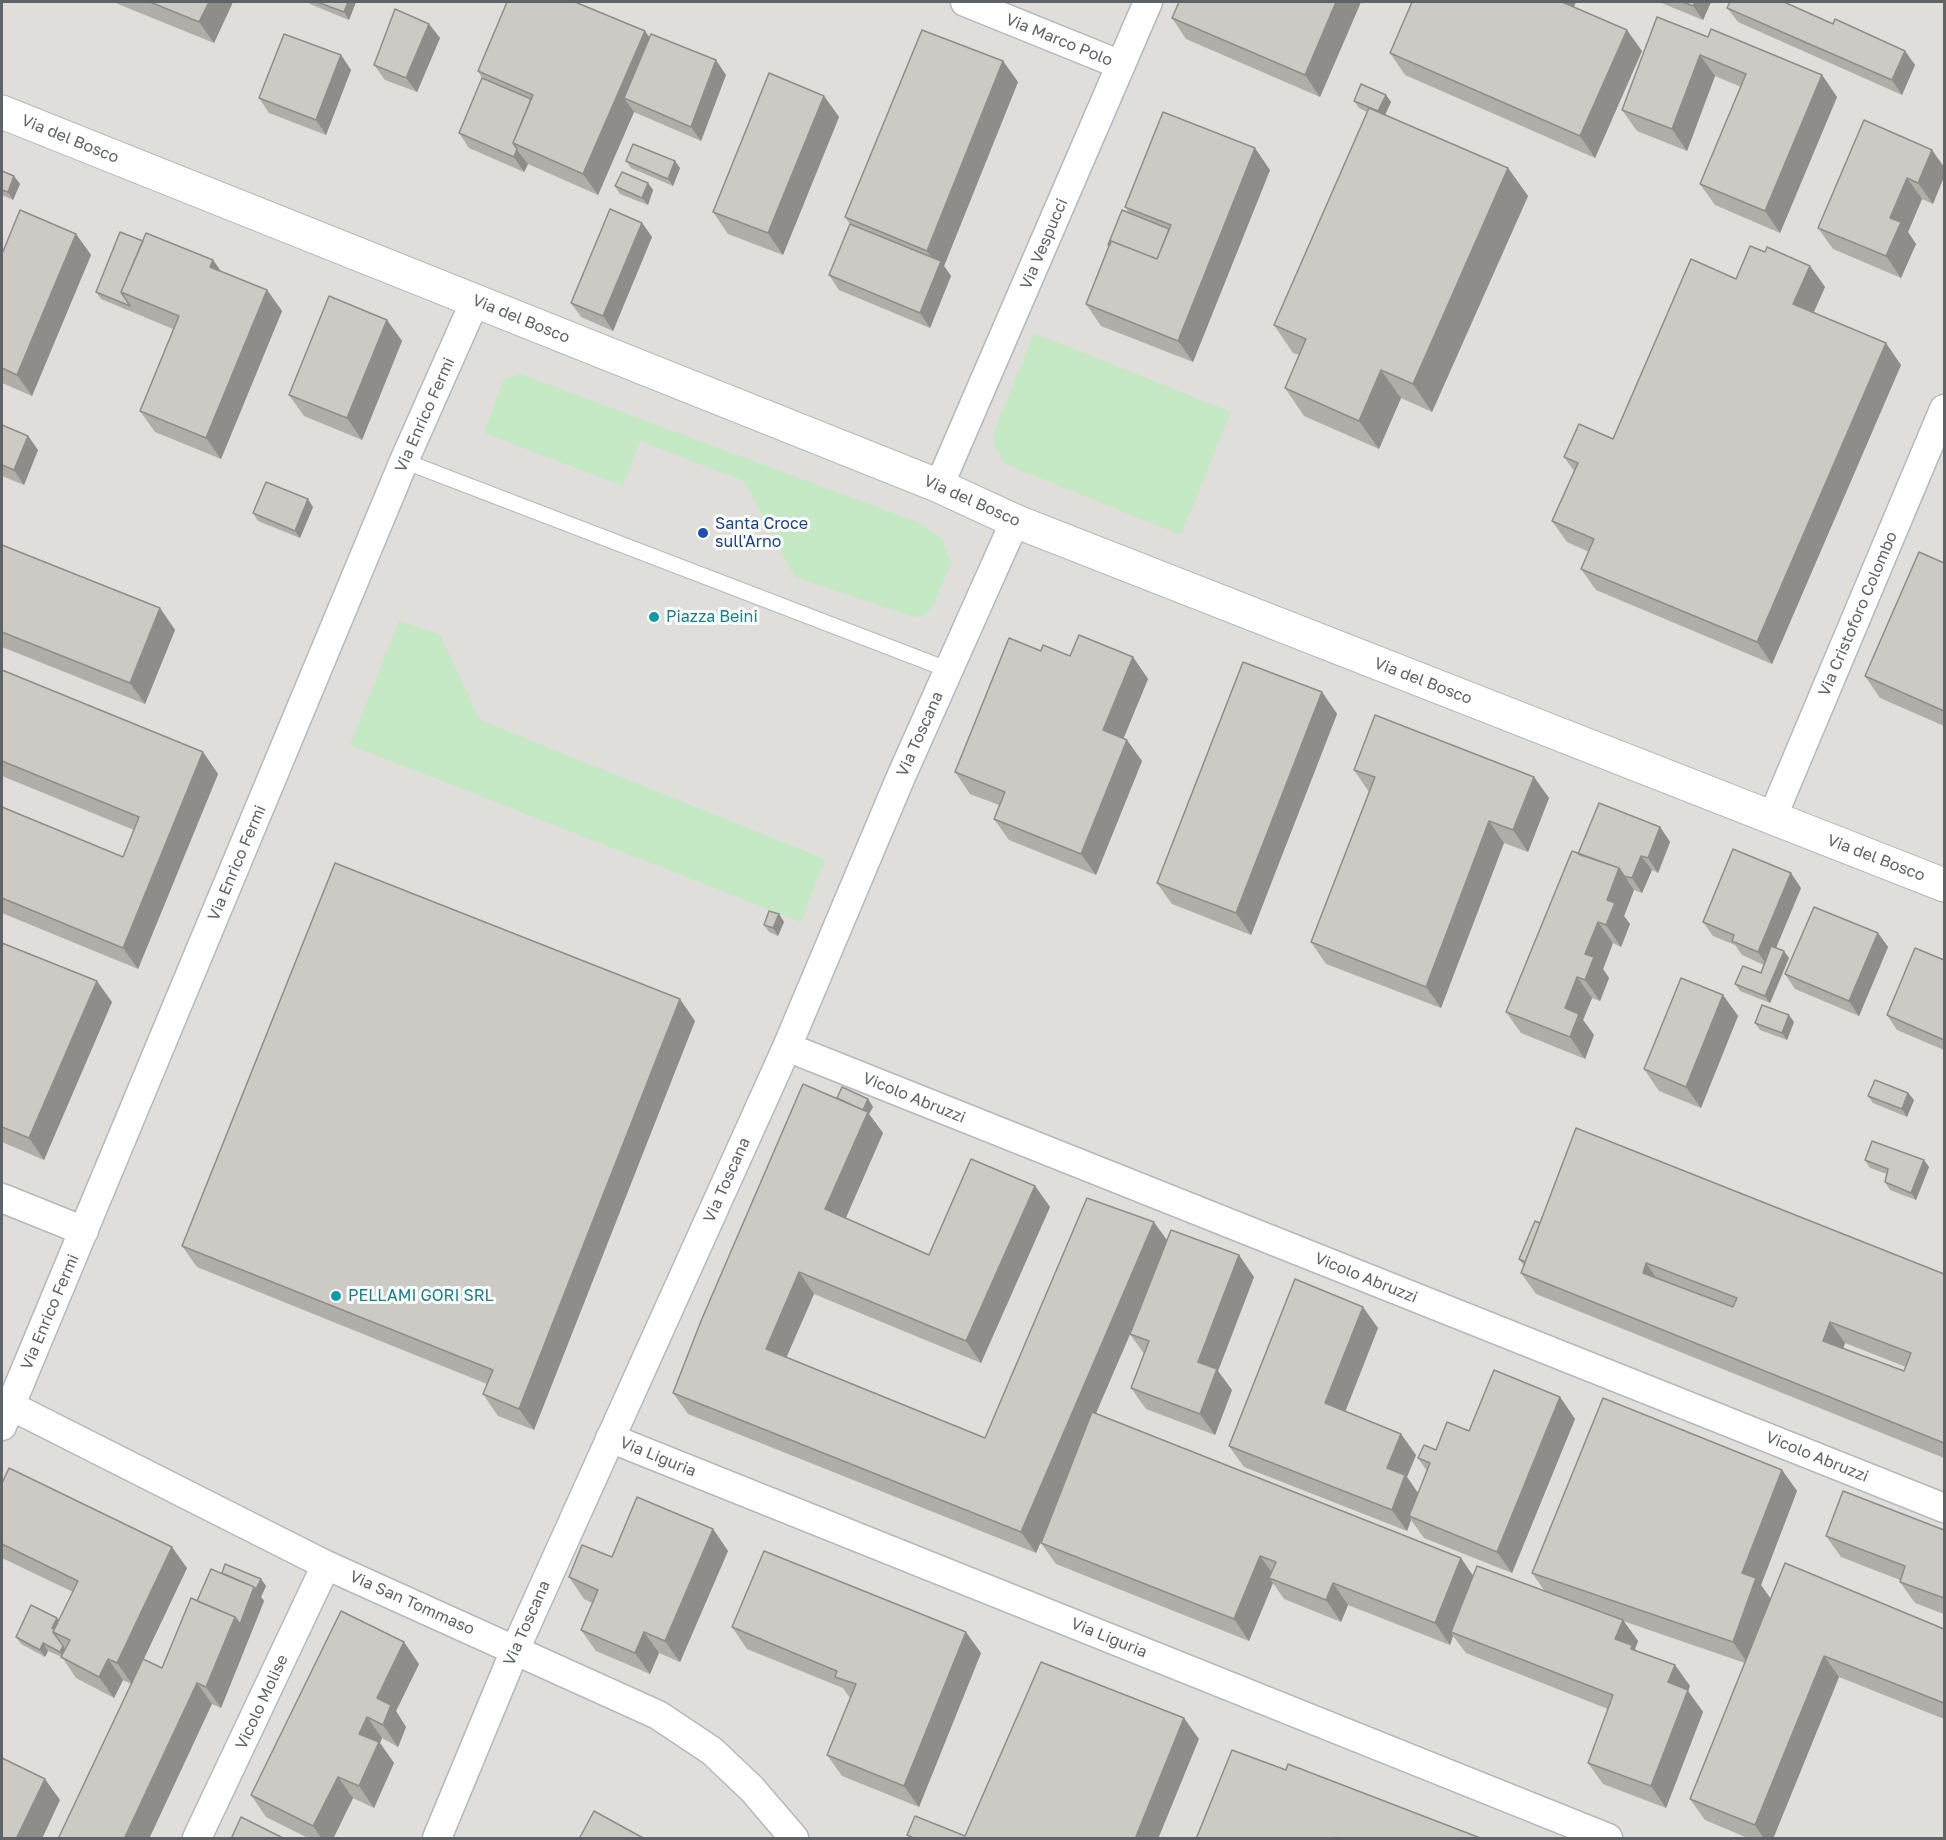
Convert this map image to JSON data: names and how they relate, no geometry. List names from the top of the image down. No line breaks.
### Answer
{"streets":{"street":["Via Marco Polo","Via del Bosco","Via Vespucci","Via Enrico Fermi","Via Cristoforo Colombo","Via Toscana","Vicolo Abruzzi","Via Liguria","Via San Tommaso","Vicolo Molise"]},"crossings":[["Via Marco Polo","Via Vespucci"],["Via del Bosco","Via Vespucci"],["Via del Bosco","Via Enrico Fermi"],["Via del Bosco","Via Cristoforo Colombo"],["Via del Bosco","Via Toscana"],["Via Enrico Fermi","Via San Tommaso"],["Via Toscana","Vicolo Abruzzi"],["Via Toscana","Via Liguria"],["Via Toscana","Via San Tommaso"],["Via San Tommaso","Vicolo Molise"]],"places":["Santa Croce sull'Arno","Piazza Beini","PELLAMI GORI SRL"]}
